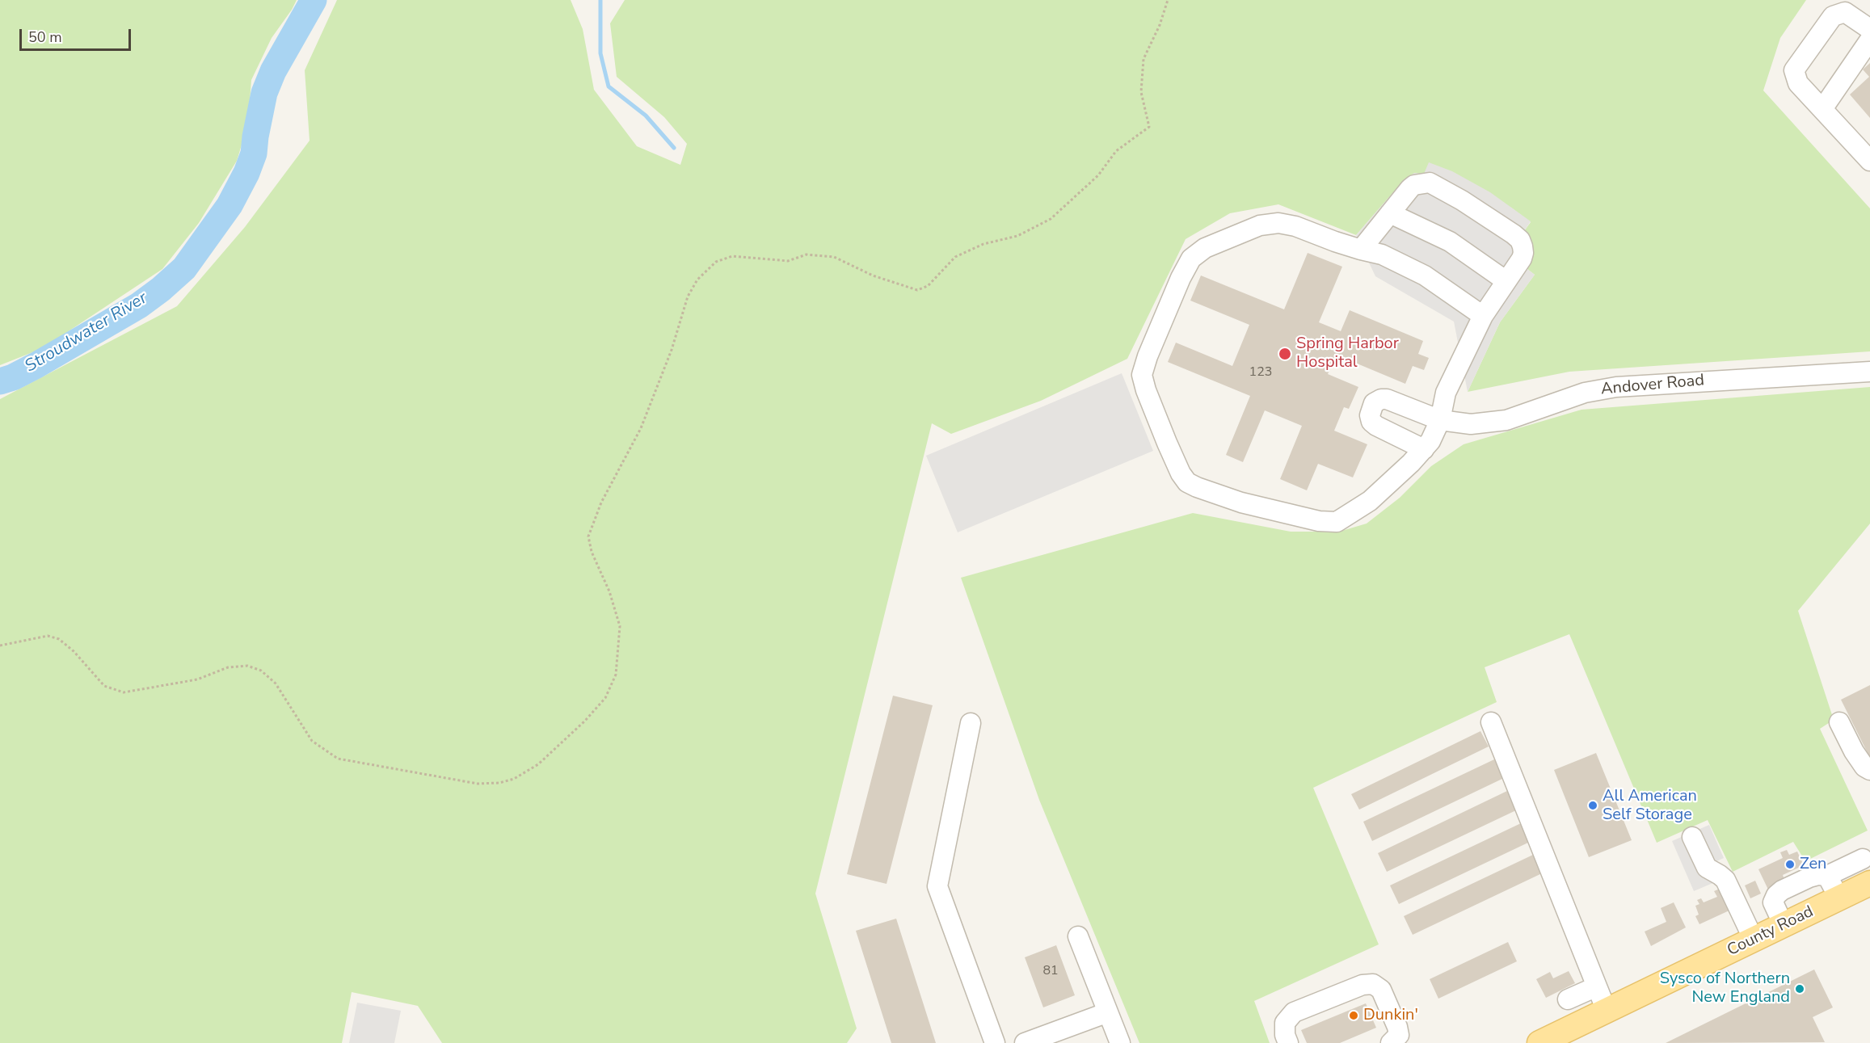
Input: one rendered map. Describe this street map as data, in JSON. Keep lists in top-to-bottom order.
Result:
{
  "streets": {
    "main road": ["County Road"],
    "lane": ["Andover Road"]
  },
  "water": ["Stroudwater River"],
  "places": [
    "Spring Harbor Hospital",
    "All American Self Storage",
    "Zen",
    "Sysco of Northern New England",
    "Dunkin'"
  ],
  "house_numbers": ["123", "81"],
  "scale_bar": "50 m"
}
